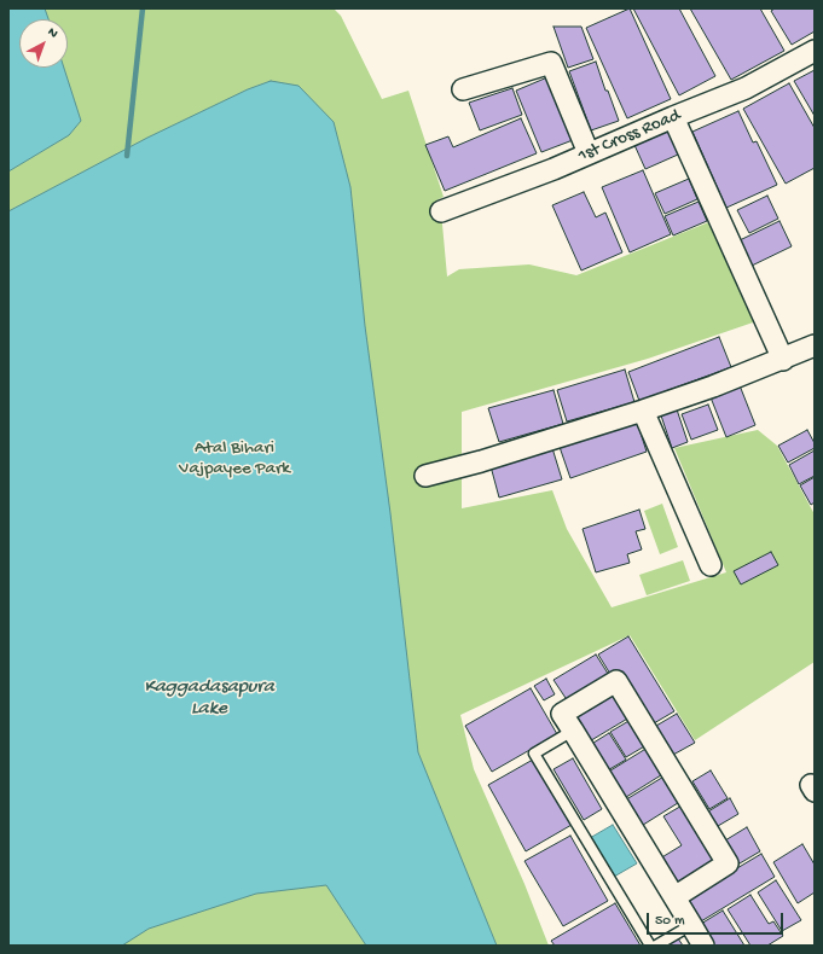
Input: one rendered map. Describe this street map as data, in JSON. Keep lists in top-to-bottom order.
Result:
{
  "streets": {
    "street": ["1st Cross Road"]
  },
  "water": ["Kaggadasapura Lake"],
  "parks": ["Atal Bihari Vajpayee Park"],
  "scale_bar": "50 m",
  "north": "top right"
}
